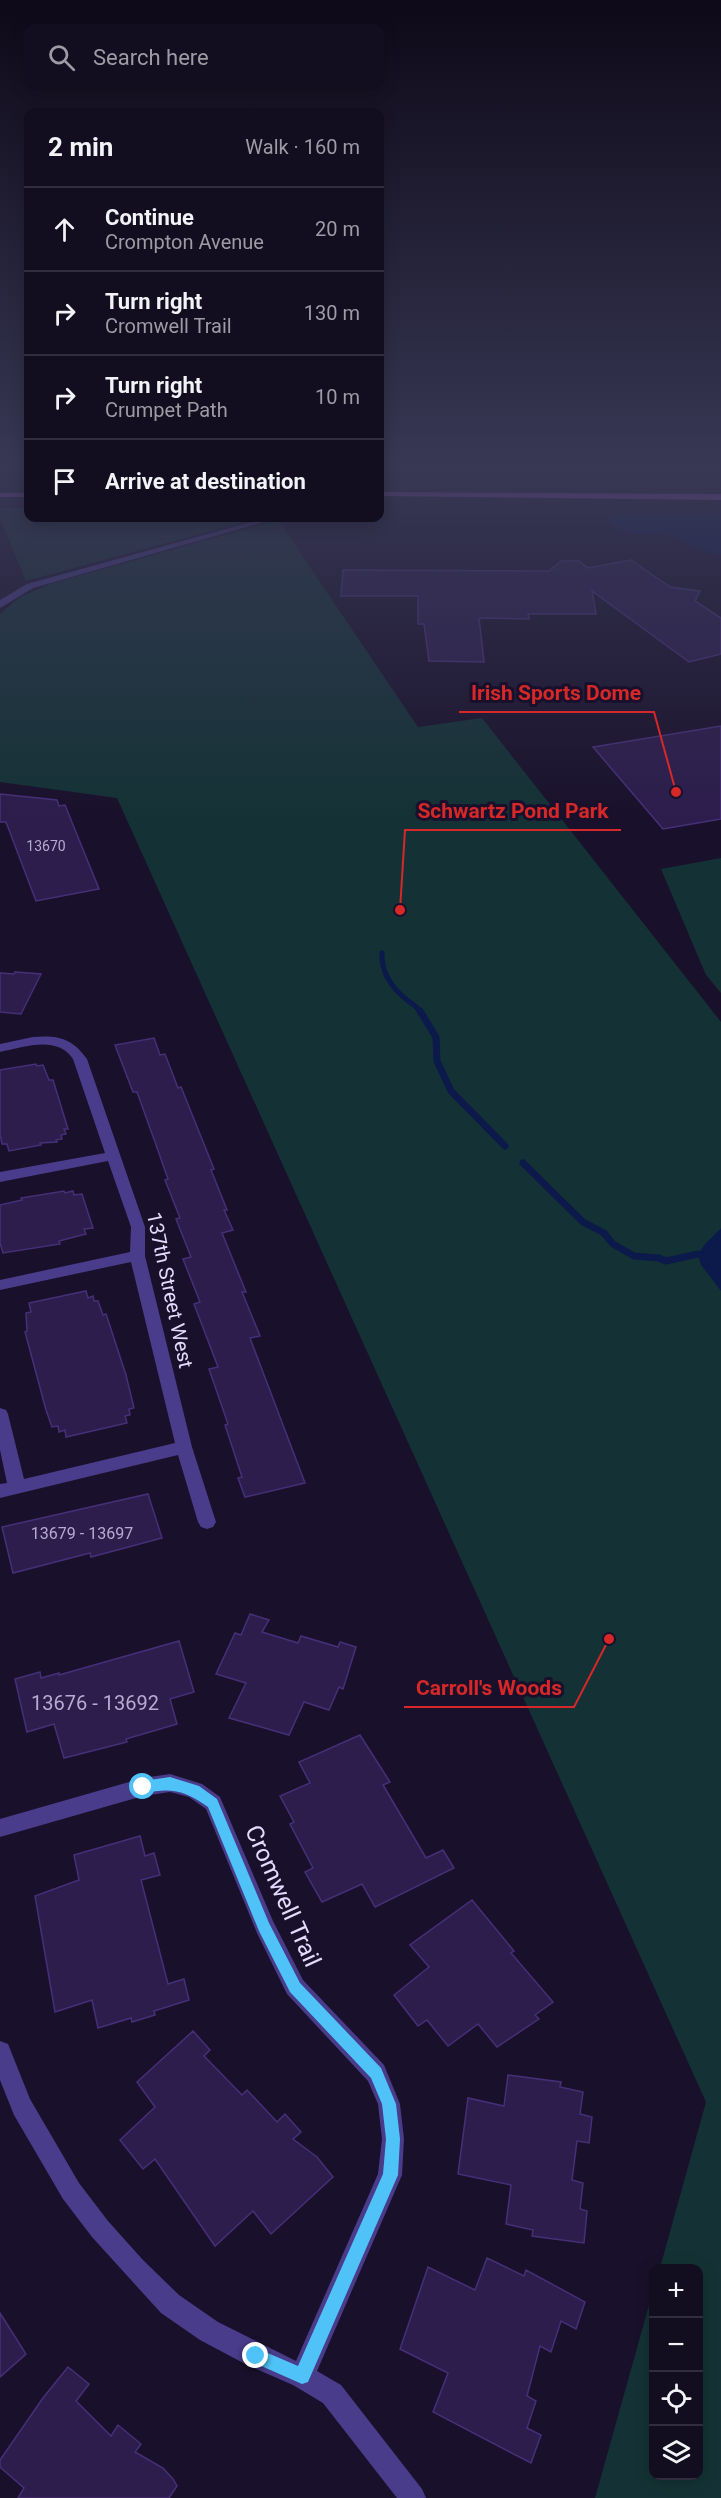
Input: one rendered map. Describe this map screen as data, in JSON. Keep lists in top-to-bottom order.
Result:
{
  "streets": {
    "street": ["137th Street West", "Cromwell Trail"]
  },
  "places": ["Irish Sports Dome", "Schwartz Pond Park", "Carroll's Woods"],
  "house_numbers": ["13670", "13679 - 13697", "13676 - 13692"],
  "page": {
    "search": "Search here",
    "heading": ["2 min", "Walk · 160 m"],
    "list": [
      ["Continue", "Crompton Avenue", "20 m"],
      ["Turn right", "Cromwell Trail", "130 m"],
      ["Turn right", "Crumpet Path", "10 m"],
      "Arrive at destination"
    ],
    "map_buttons": ["+", "−"]
  }
}
